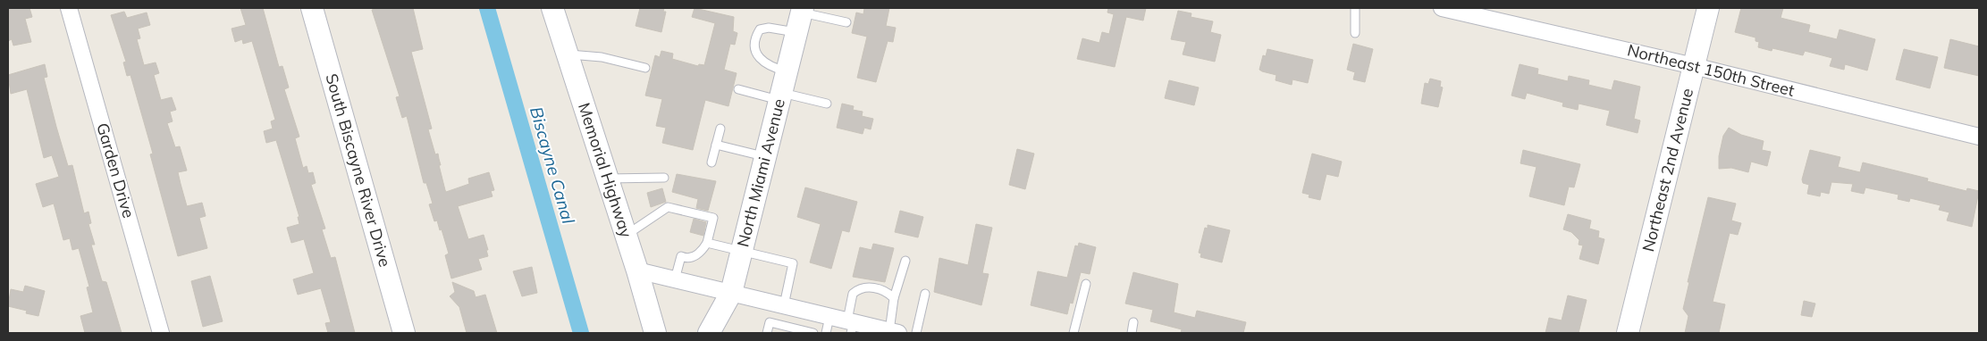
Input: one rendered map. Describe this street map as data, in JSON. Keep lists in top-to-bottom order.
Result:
{
  "streets": {
    "street": [
      "Northeast 150th Street",
      "Garden Drive",
      "South Biscayne River Drive",
      "Memorial Highway",
      "Northeast 2nd Avenue",
      "North Miami Avenue"
    ]
  },
  "crossings": [
    ["Northeast 150th Street", "Northeast 2nd Avenue"]
  ],
  "water": ["Biscayne Canal"]
}
